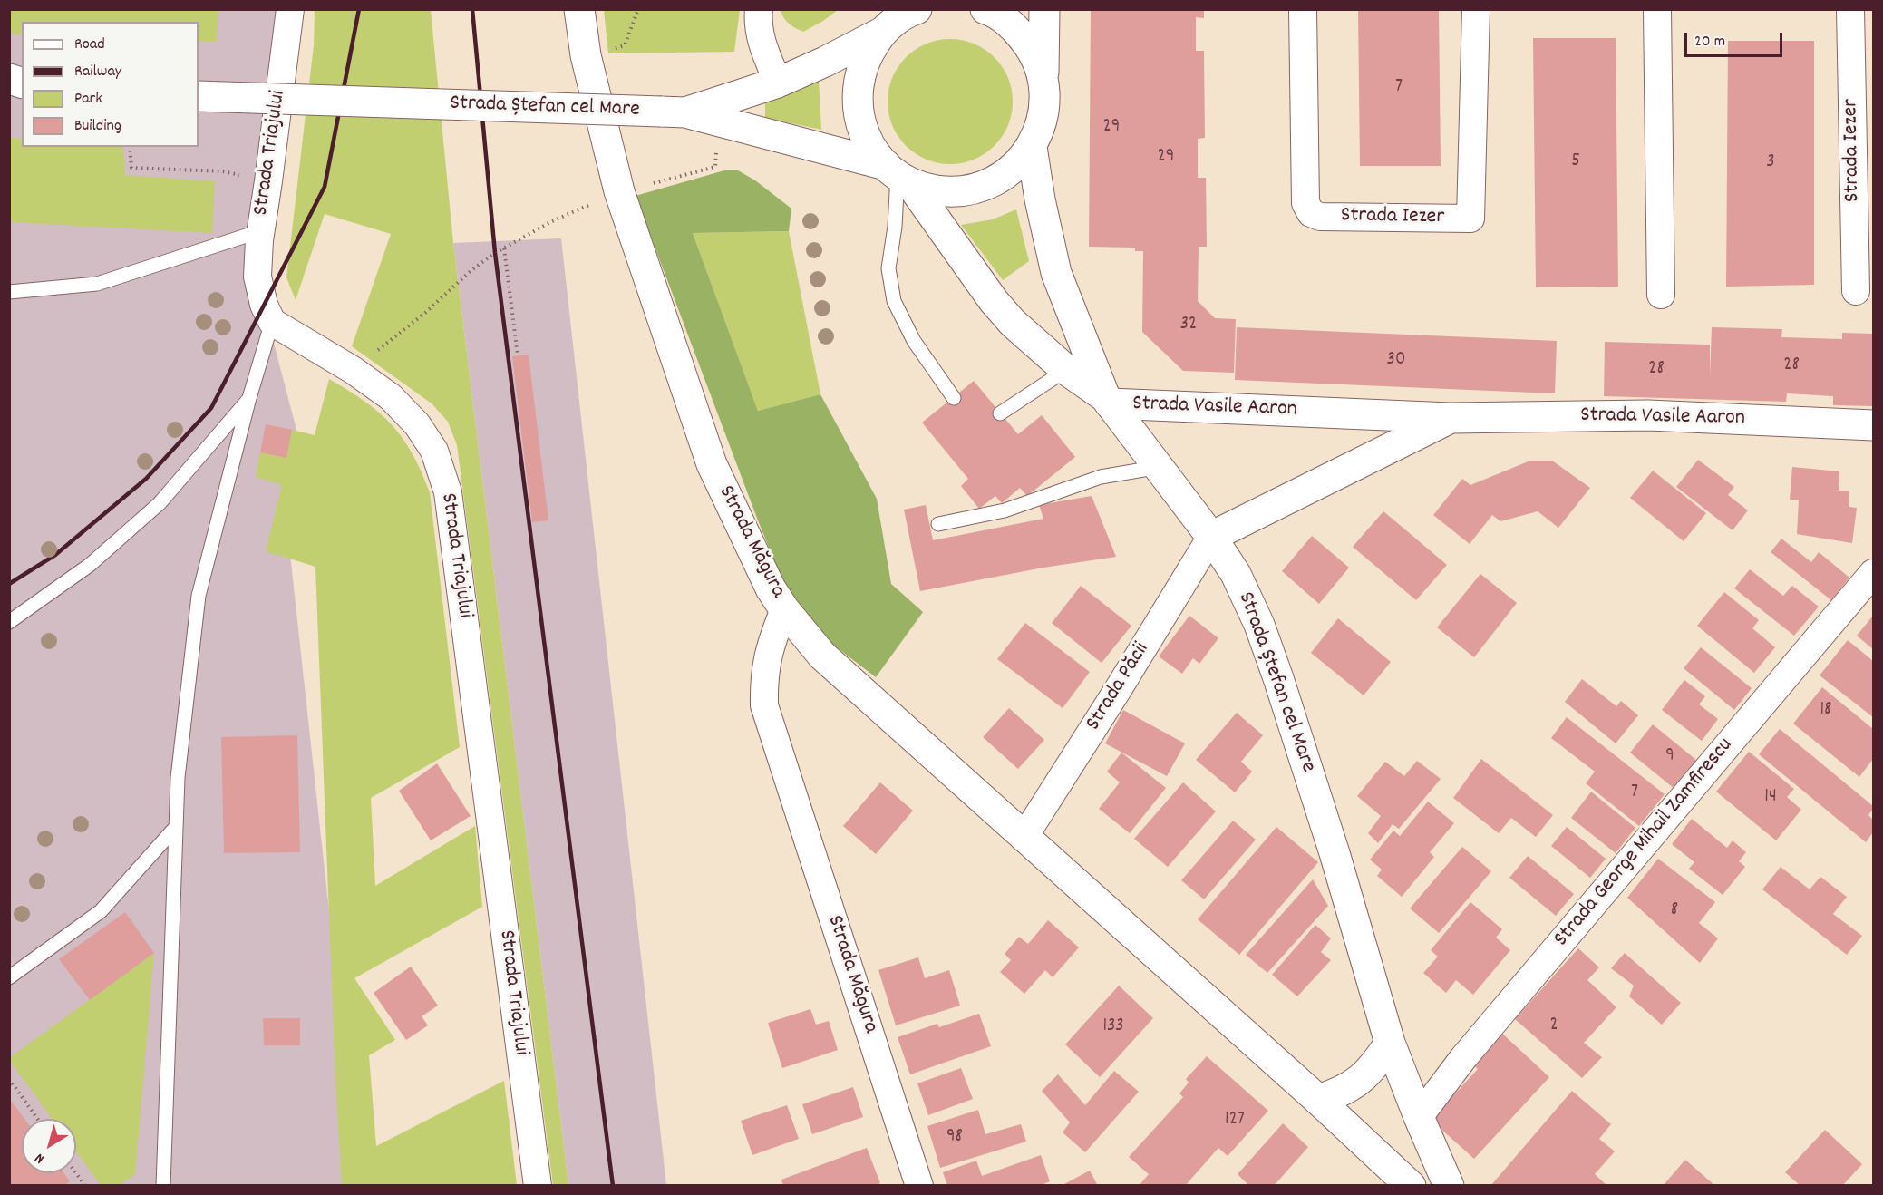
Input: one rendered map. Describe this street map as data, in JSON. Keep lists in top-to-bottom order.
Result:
{
  "streets": {
    "main road": ["Strada Ștefan cel Mare", "Strada Vasile Aaron", "Strada Măgura"],
    "street": [
      "Strada Iezer",
      "Strada Triajului",
      "Strada Păcii",
      "Strada George Mihail Zamfirescu"
    ]
  },
  "crossings": [
    ["Strada Ștefan cel Mare", "Strada Vasile Aaron"],
    ["Strada Ștefan cel Mare", "Strada Păcii"],
    ["Strada Ștefan cel Mare", "Strada George Mihail Zamfirescu"],
    ["Strada Vasile Aaron", "Strada Păcii"]
  ],
  "house_numbers": [
    "7",
    "29",
    "29",
    "5",
    "3",
    "32",
    "30",
    "28",
    "28",
    "18",
    "9",
    "7",
    "14",
    "8",
    "2",
    "133",
    "127",
    "98"
  ],
  "legend": [
    "Road",
    "Railway",
    "Park",
    "Building"
  ],
  "scale_bar": "20 m",
  "north": "bottom left"
}
